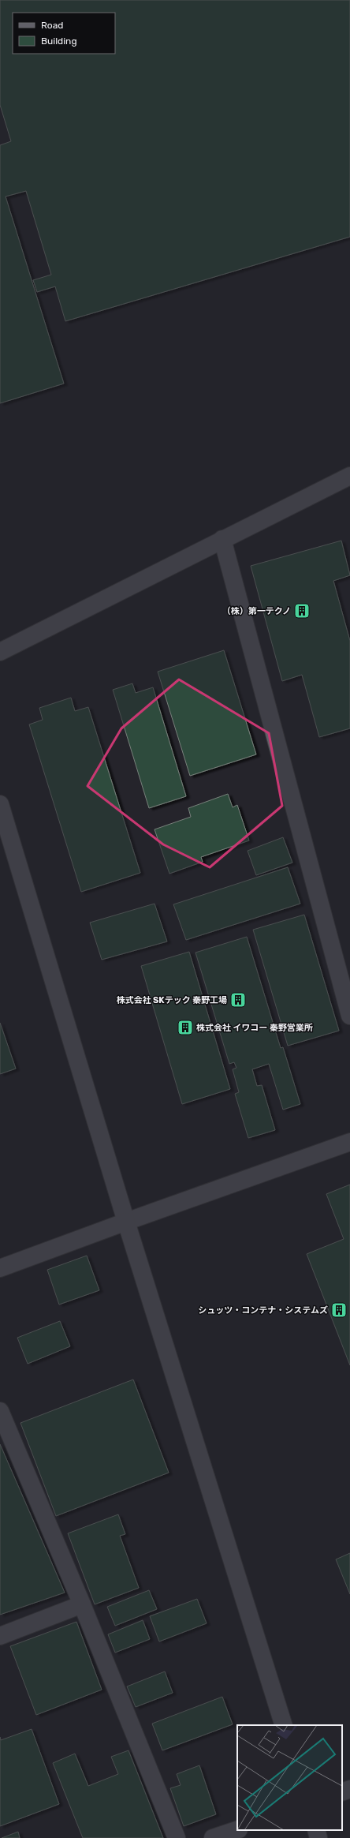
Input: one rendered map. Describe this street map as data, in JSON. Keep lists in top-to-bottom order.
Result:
{
  "places": {
    "building": [
      "（株）第一テクノ",
      "株式会社 SKテック 秦野工場",
      "株式会社 イワコー 秦野営業所",
      "シュッツ・コンテナ・システムズ"
    ]
  },
  "legend": ["Road", "Building"]
}
